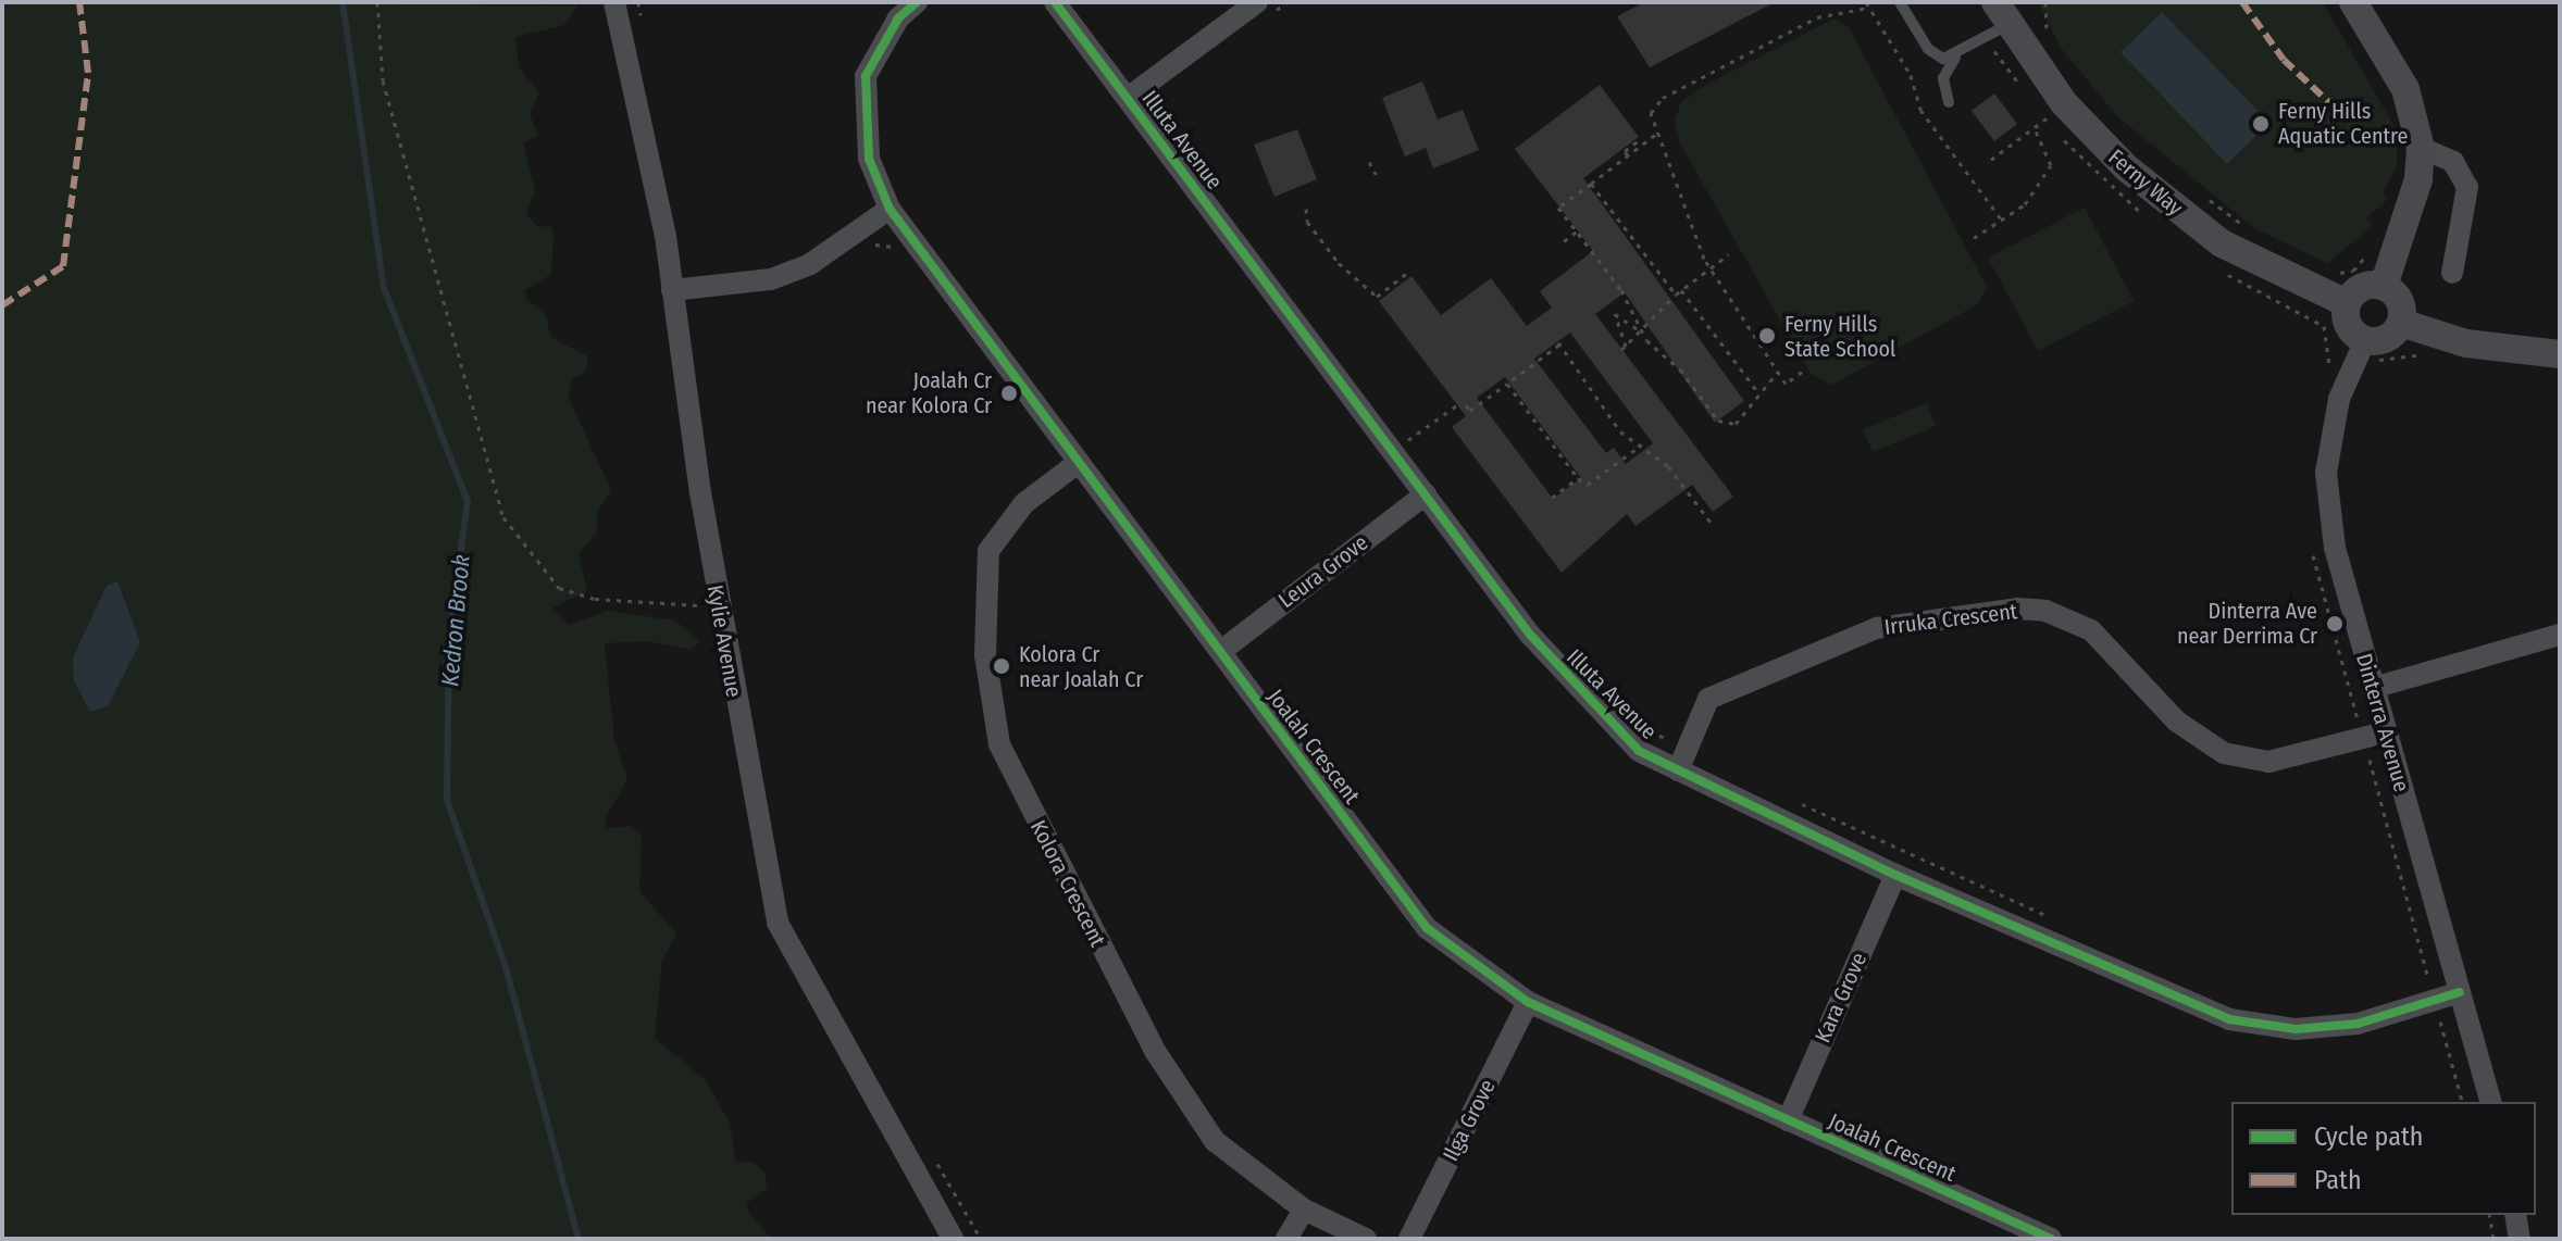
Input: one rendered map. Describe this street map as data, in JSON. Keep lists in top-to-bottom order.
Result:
{
  "streets": {
    "street": [
      "Illuta Avenue",
      "Ferny Way",
      "Leura Grove",
      "Irruka Crescent",
      "Kylie Avenue",
      "Dinterra Avenue",
      "Joalah Crescent",
      "Kolora Crescent",
      "Kara Grove",
      "Ilga Grove"
    ]
  },
  "crossings": [
    ["Illuta Avenue", "Leura Grove"],
    ["Illuta Avenue", "Irruka Crescent"],
    ["Illuta Avenue", "Dinterra Avenue"],
    ["Illuta Avenue", "Kara Grove"],
    ["Ferny Way", "Dinterra Avenue"],
    ["Leura Grove", "Joalah Crescent"],
    ["Irruka Crescent", "Dinterra Avenue"],
    ["Joalah Crescent", "Kolora Crescent"],
    ["Joalah Crescent", "Kara Grove"],
    ["Joalah Crescent", "Ilga Grove"]
  ],
  "water": ["Kedron Brook"],
  "places": [
    "Ferny Hills Aquatic Centre",
    "Ferny Hills State School",
    "Joalah Cr near Kolora Cr",
    "Dinterra Ave near Derrima Cr",
    "Kolora Cr near Joalah Cr"
  ],
  "legend": ["Cycle path", "Path"]
}
